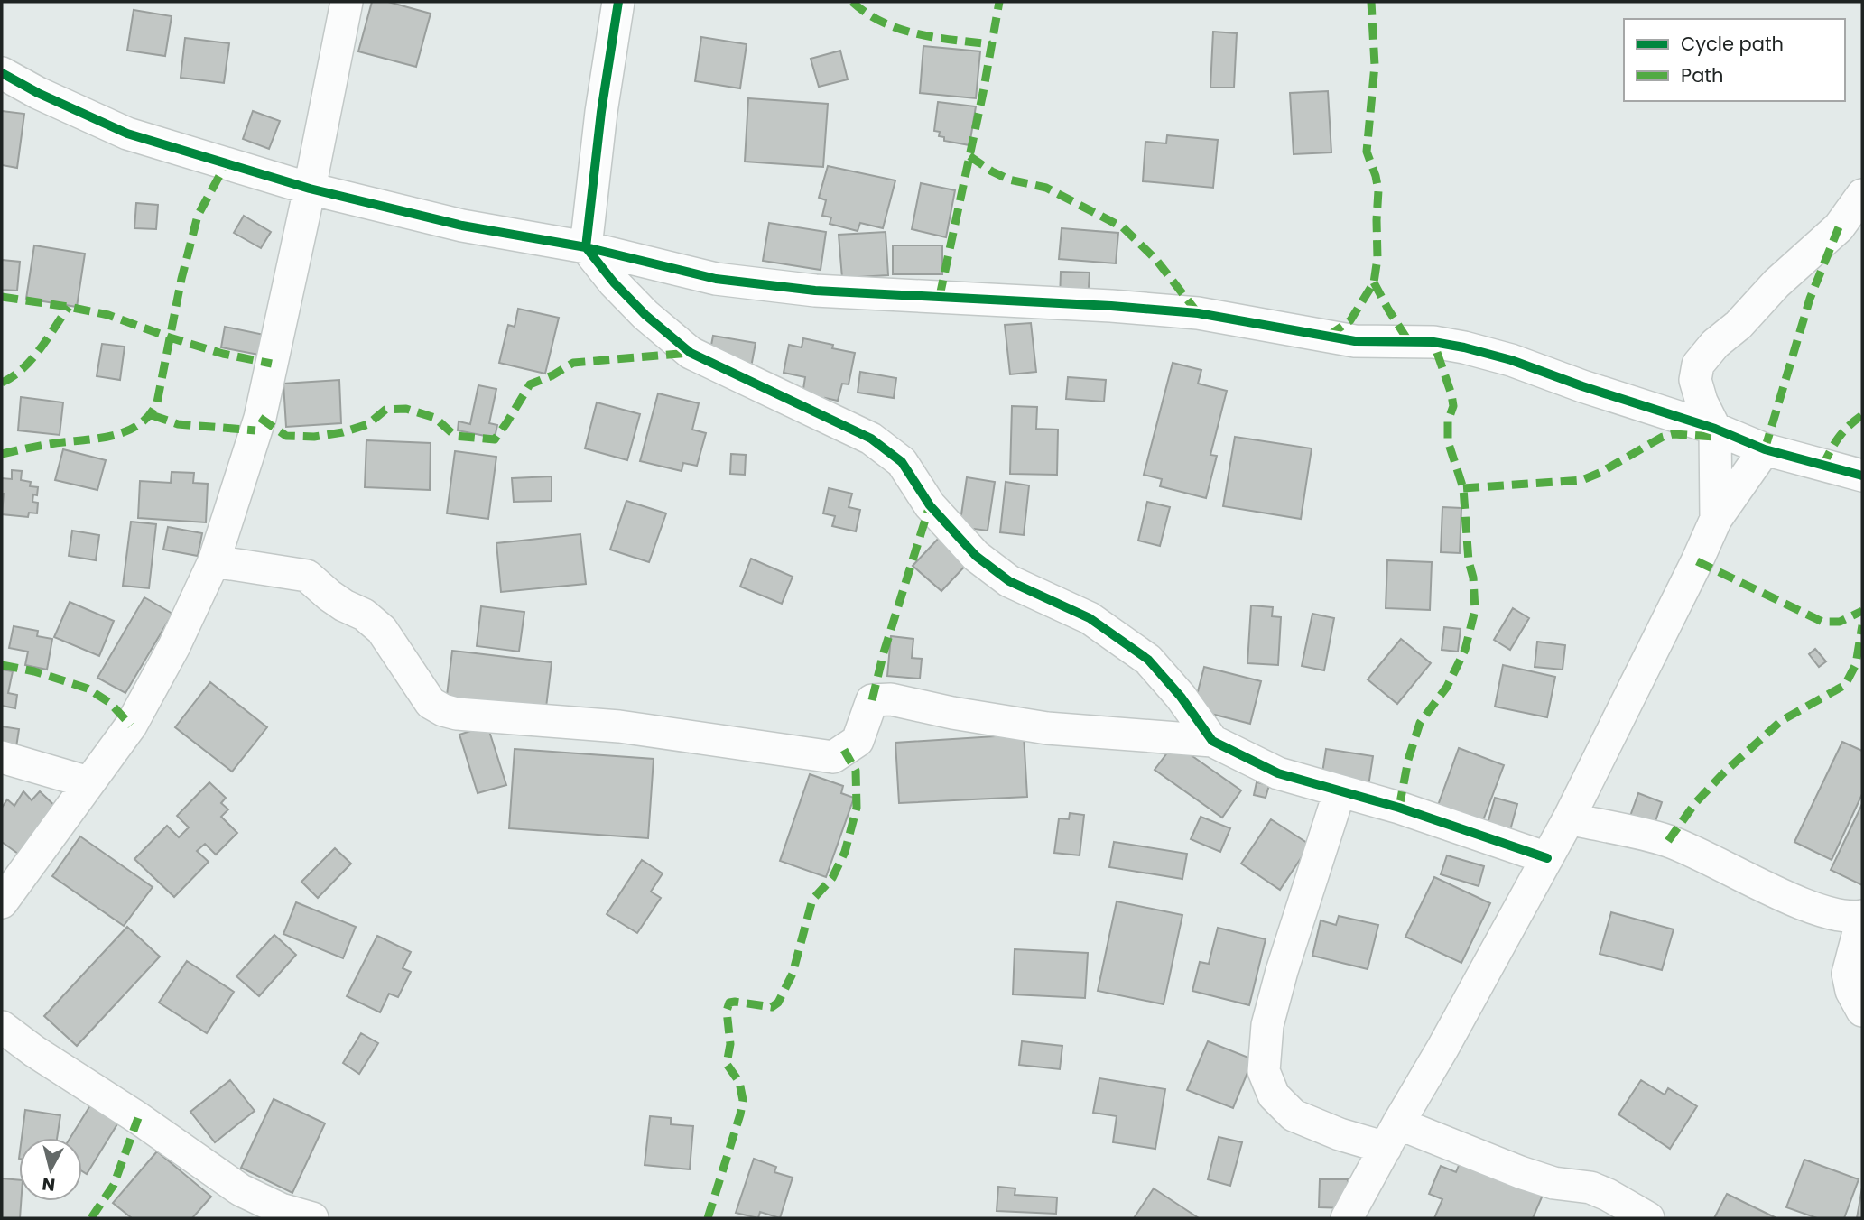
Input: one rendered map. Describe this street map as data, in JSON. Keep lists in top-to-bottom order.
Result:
{
  "legend": ["Cycle path", "Path"],
  "north": "bottom"
}
